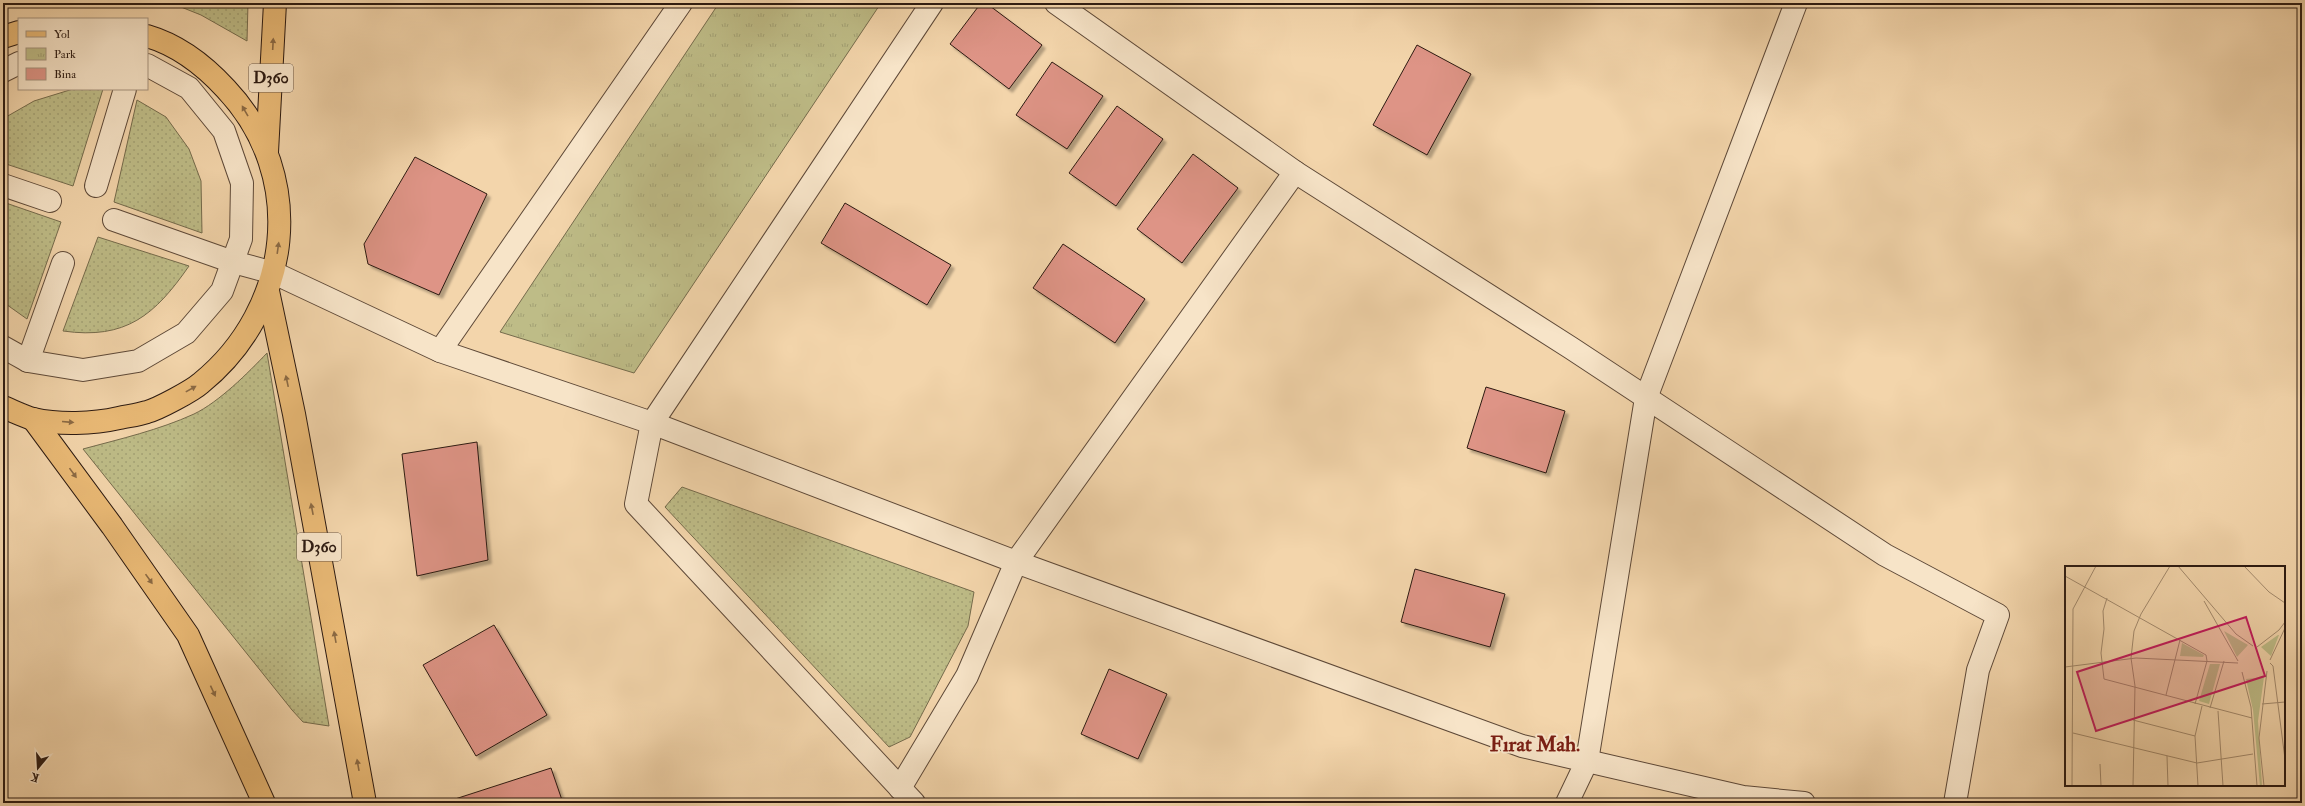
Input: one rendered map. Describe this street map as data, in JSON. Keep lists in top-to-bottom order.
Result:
{
  "streets": {
    "main road": ["D360"]
  },
  "districts": ["Fırat Mah."],
  "legend": ["Yol", "Park", "Bina"],
  "north": "bottom"
}
